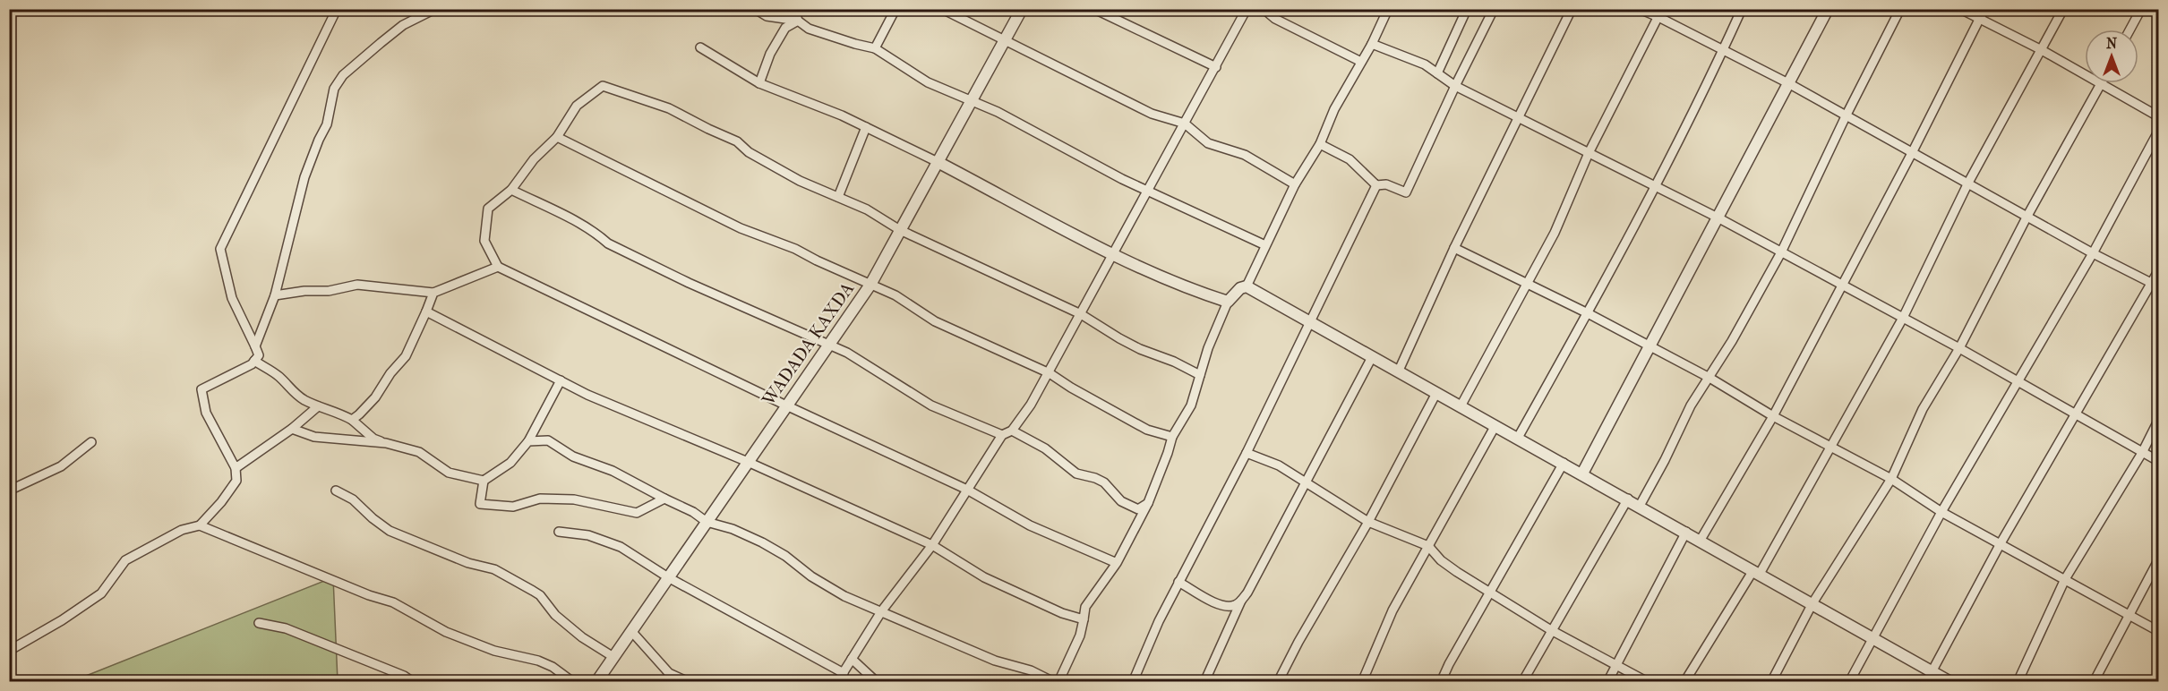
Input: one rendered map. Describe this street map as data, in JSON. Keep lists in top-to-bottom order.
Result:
{
  "streets": {
    "street": ["WADADA KAXDA"]
  },
  "north": "top"
}
